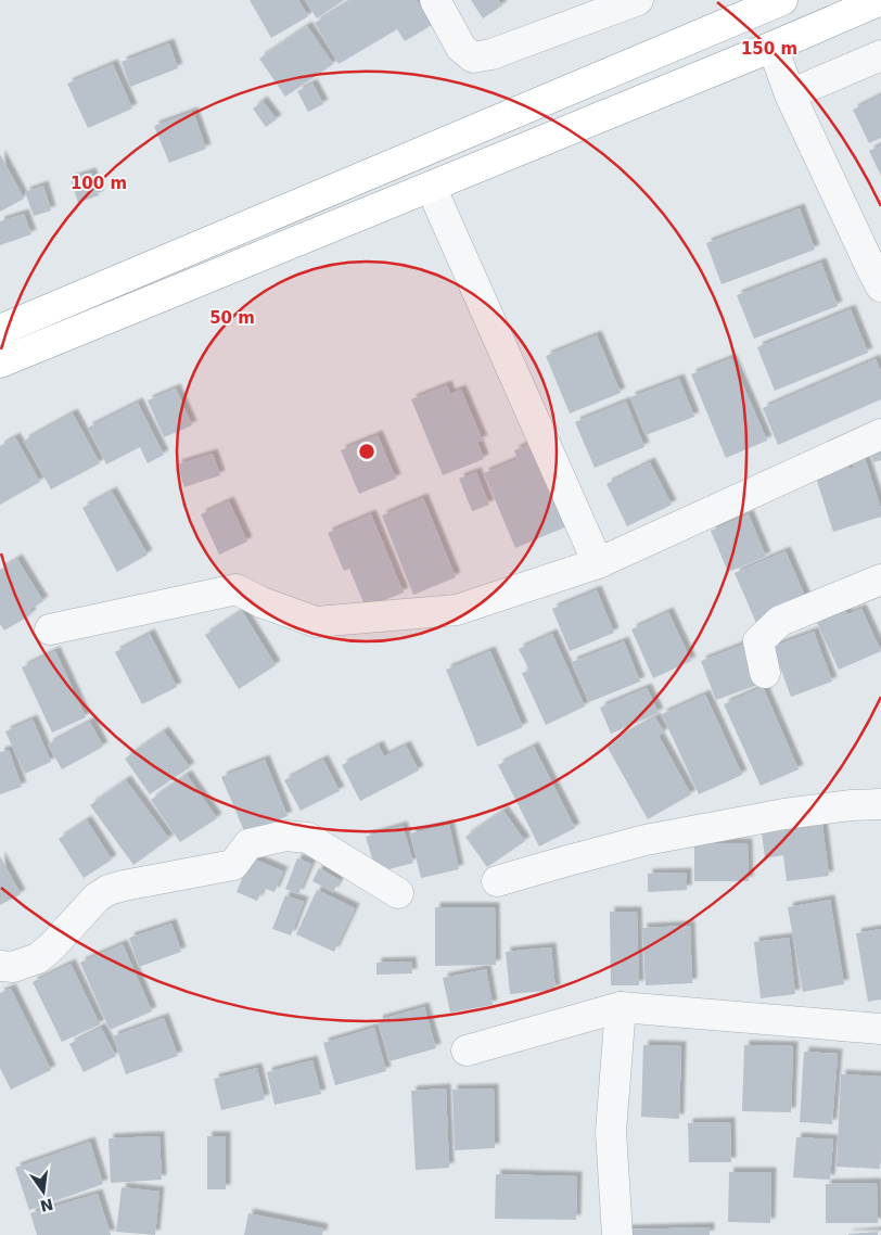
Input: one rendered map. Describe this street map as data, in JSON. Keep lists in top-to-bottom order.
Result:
{
  "north": "bottom",
  "rings": ["150 m", "100 m", "50 m"]
}
